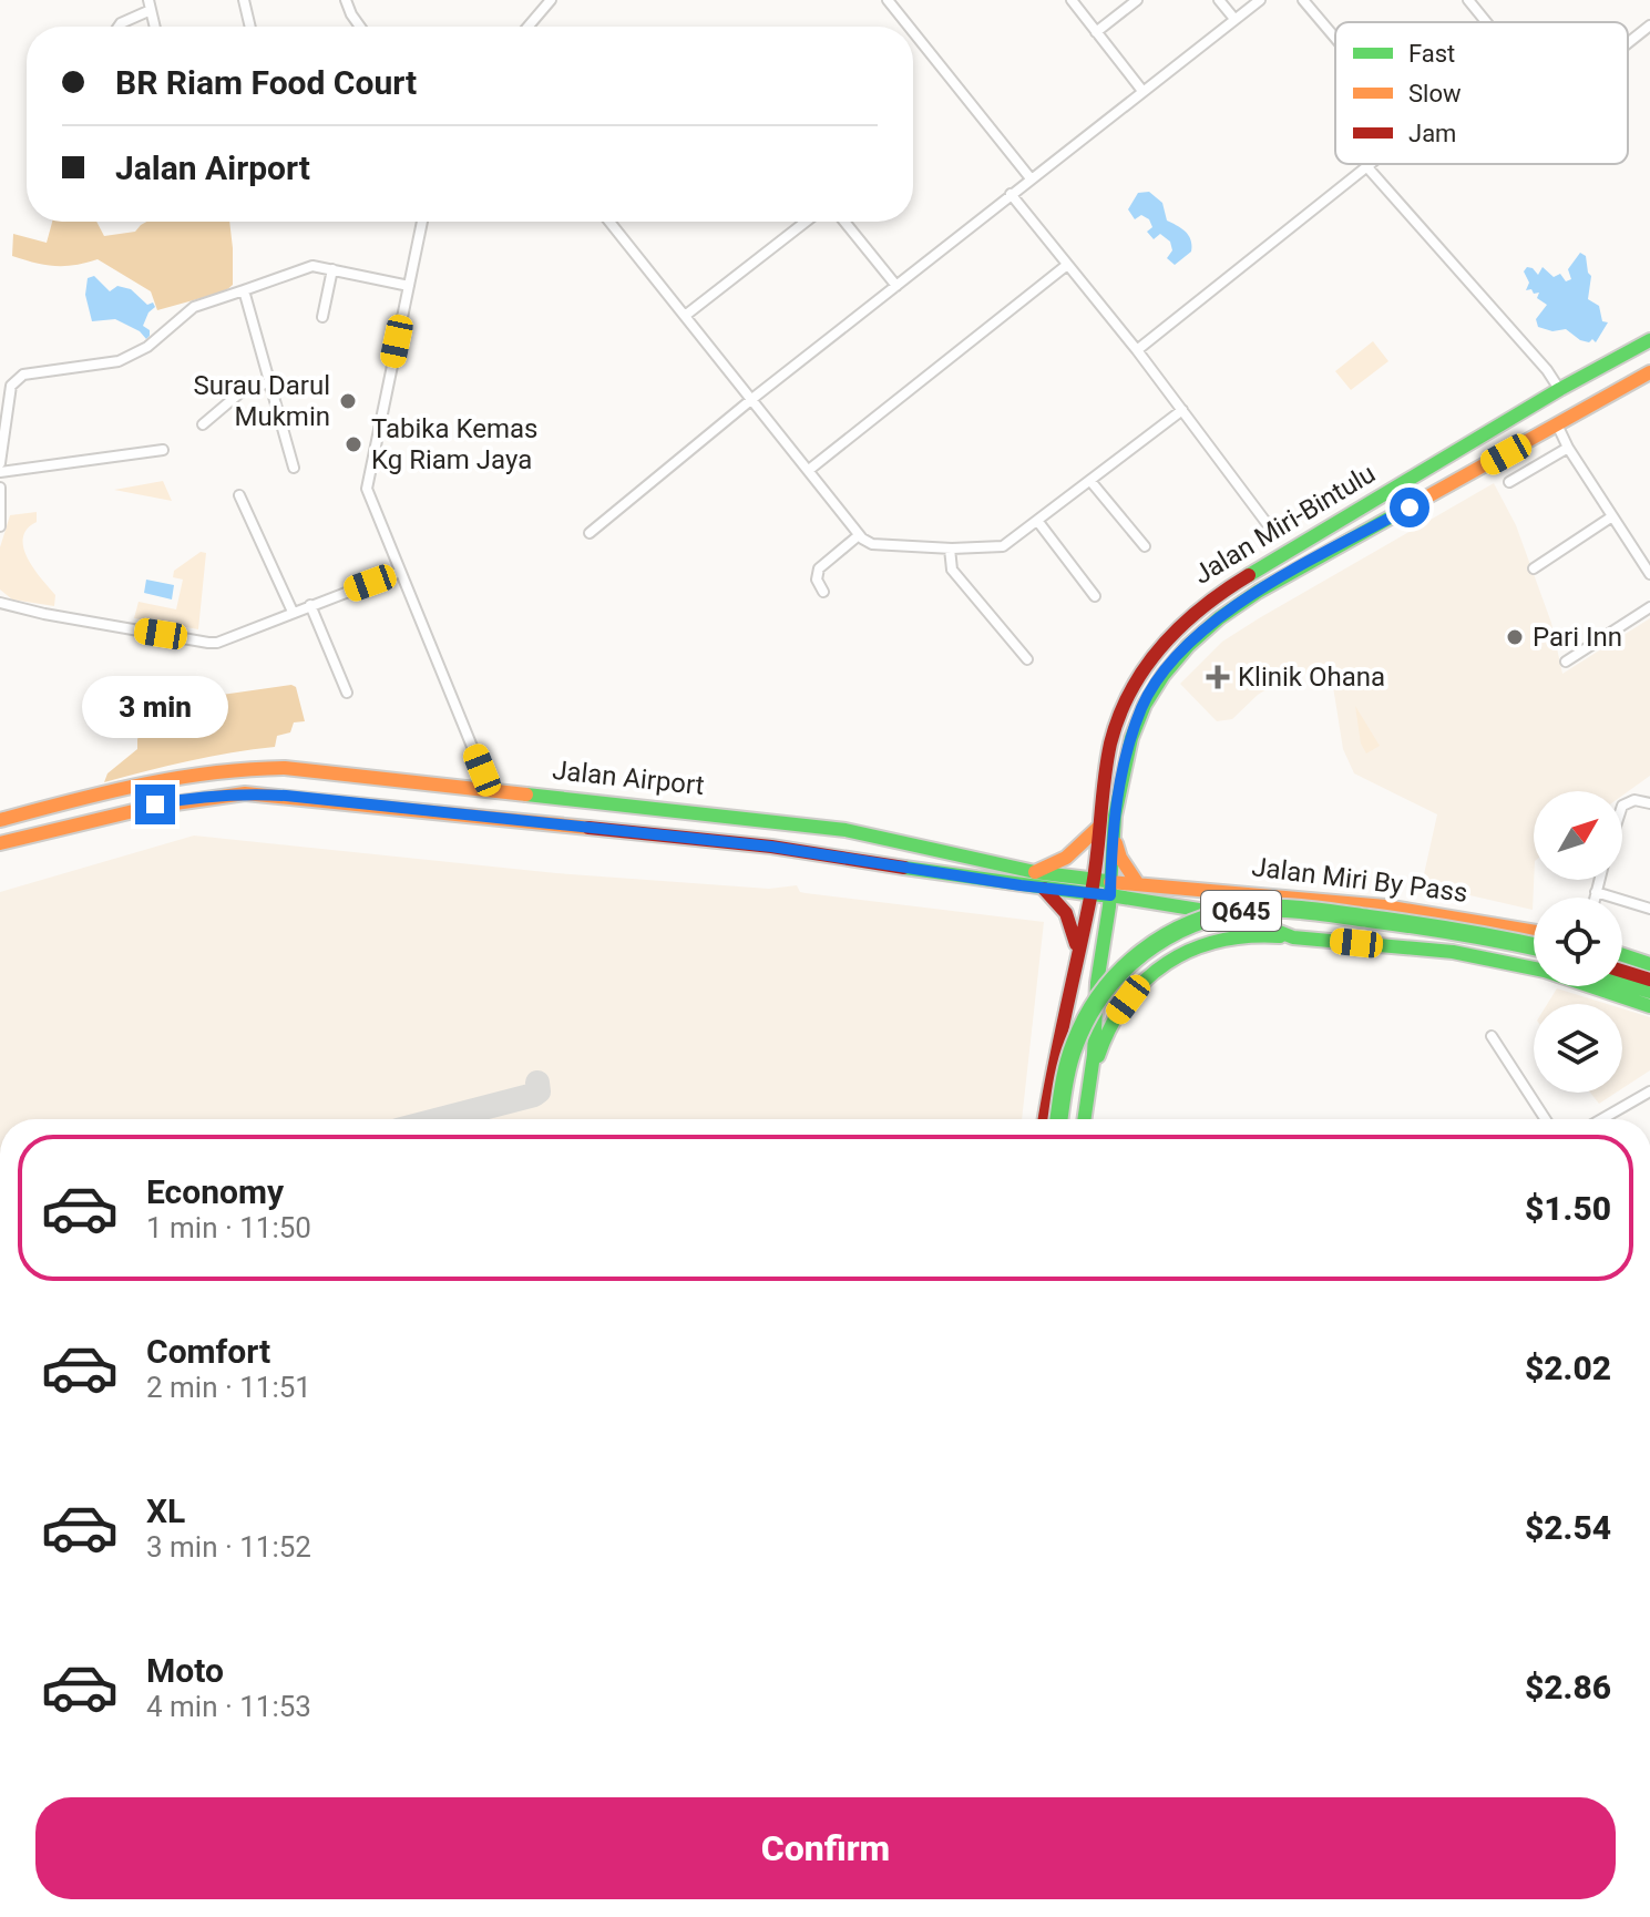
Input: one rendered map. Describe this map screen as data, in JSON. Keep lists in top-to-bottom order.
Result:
{
  "streets": {
    "main road": [
      "Jalan Miri-Bintulu",
      "Jalan Airport",
      "Jalan Miri By Pass",
      "Q645"
    ]
  },
  "crossings": [
    ["Jalan Miri-Bintulu", "Jalan Airport"],
    ["Jalan Miri-Bintulu", "Jalan Miri By Pass"],
    ["Jalan Airport", "Jalan Miri By Pass"]
  ],
  "places": {
    "other": ["Surau Darul Mukmin", "Tabika Kemas Kg Riam Jaya", "Pari Inn"],
    "health": ["Klinik Ohana"]
  },
  "legend": ["Fast", "Slow", "Jam"],
  "north": "top right",
  "page": {
    "banner": ["BR Riam Food Court", "Jalan Airport"],
    "bubble": "3 min",
    "list": [
      {
        "name": "Economy",
        "note": "1 min · 11:50",
        "value": "$1.50"
      },
      {
        "name": "Comfort",
        "note": "2 min · 11:51",
        "value": "$2.02"
      },
      {
        "name": "XL",
        "note": "3 min · 11:52",
        "value": "$2.54"
      },
      {
        "name": "Moto",
        "note": "4 min · 11:53",
        "value": "$2.86"
      }
    ],
    "buttons": "Confirm"
  }
}
